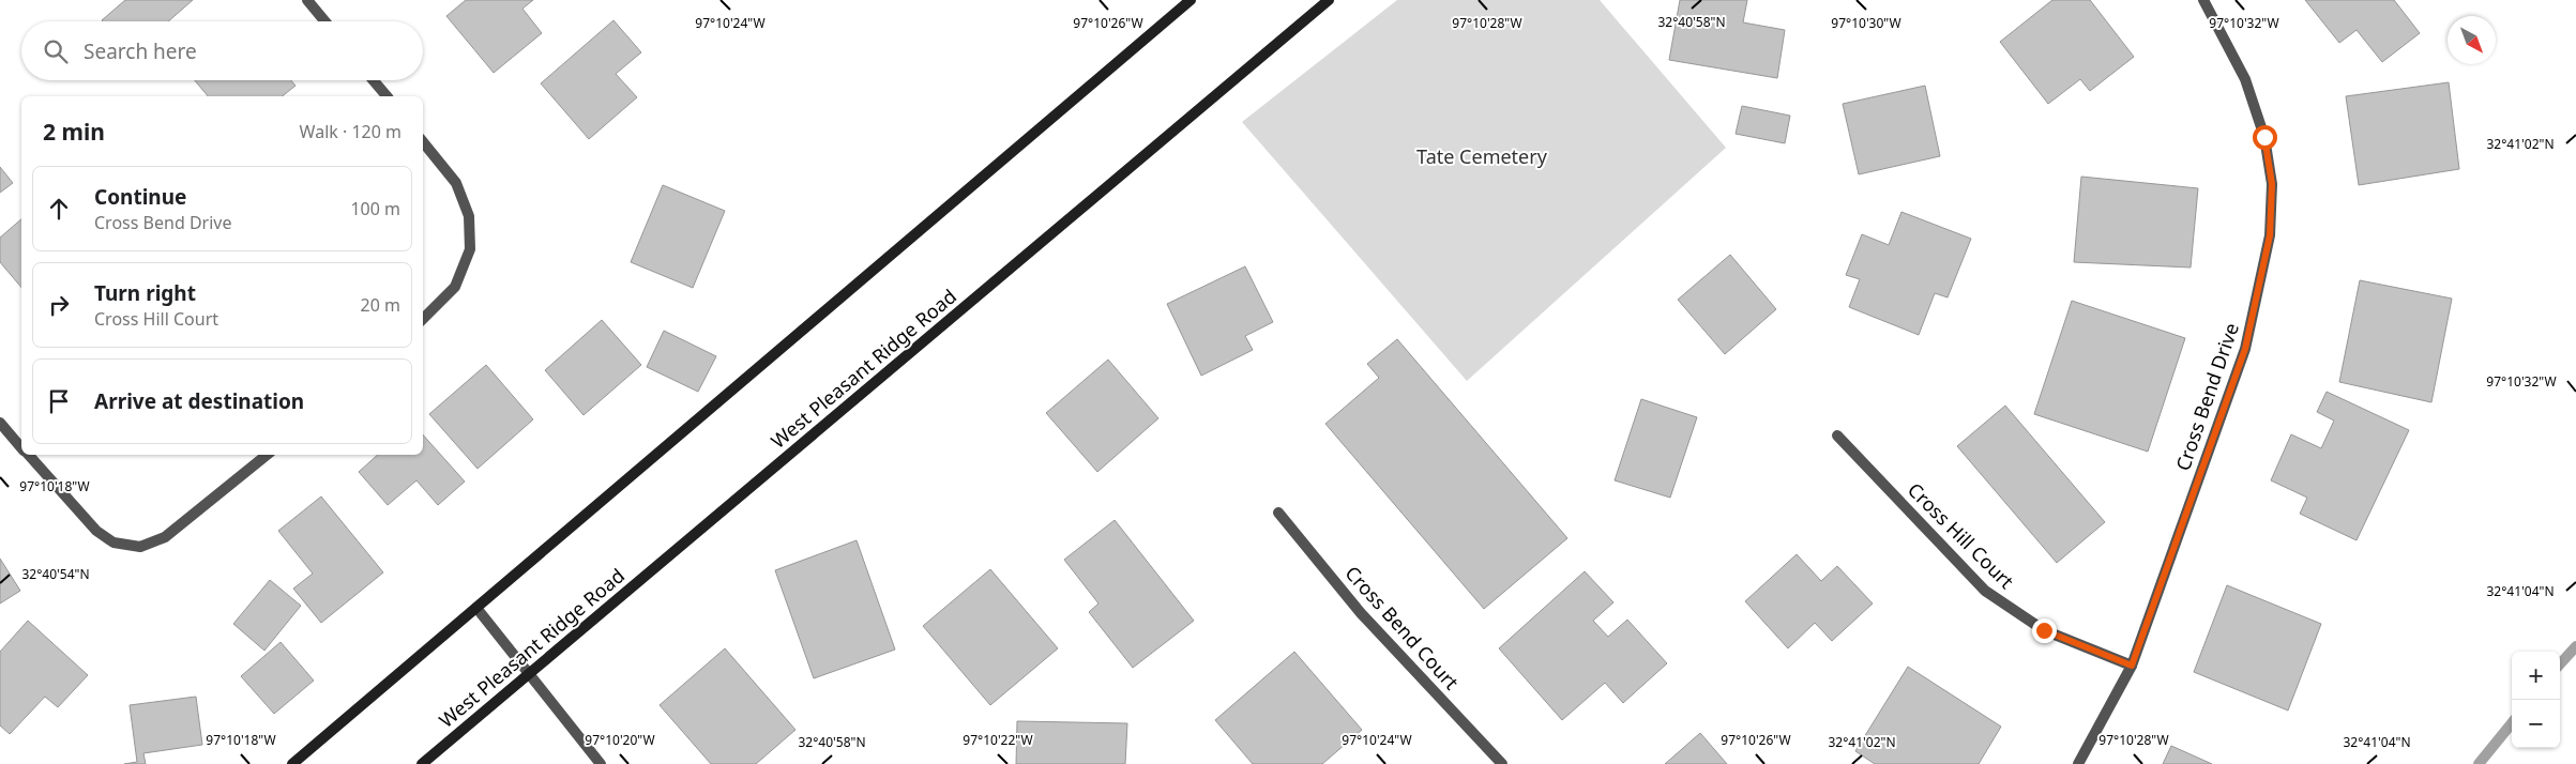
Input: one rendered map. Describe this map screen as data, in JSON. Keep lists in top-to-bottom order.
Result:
{
  "streets": {
    "main road": ["West Pleasant Ridge Road"],
    "street": ["Cross Bend Drive", "Cross Hill Court", "Cross Bend Court"]
  },
  "crossings": [
    ["Cross Bend Drive", "Cross Hill Court"]
  ],
  "parks": ["Tate Cemetery"],
  "north": "bottom right",
  "page": {
    "search": "Search here",
    "heading": ["2 min", "Walk · 120 m"],
    "list": [
      ["Continue", "Cross Bend Drive", "100 m"],
      ["Turn right", "Cross Hill Court", "20 m"],
      "Arrive at destination"
    ],
    "map_buttons": ["+", "−"]
  },
  "coordinates": [
    "32°40'58\"N",
    "97°10'24\"W",
    "97°10'26\"W",
    "97°10'28\"W",
    "97°10'30\"W",
    "97°10'32\"W",
    "32°41'02\"N",
    "97°10'18\"W",
    "32°40'54\"N",
    "32°41'04\"N",
    "97°10'20\"W",
    "97°10'22\"W"
  ]
}
